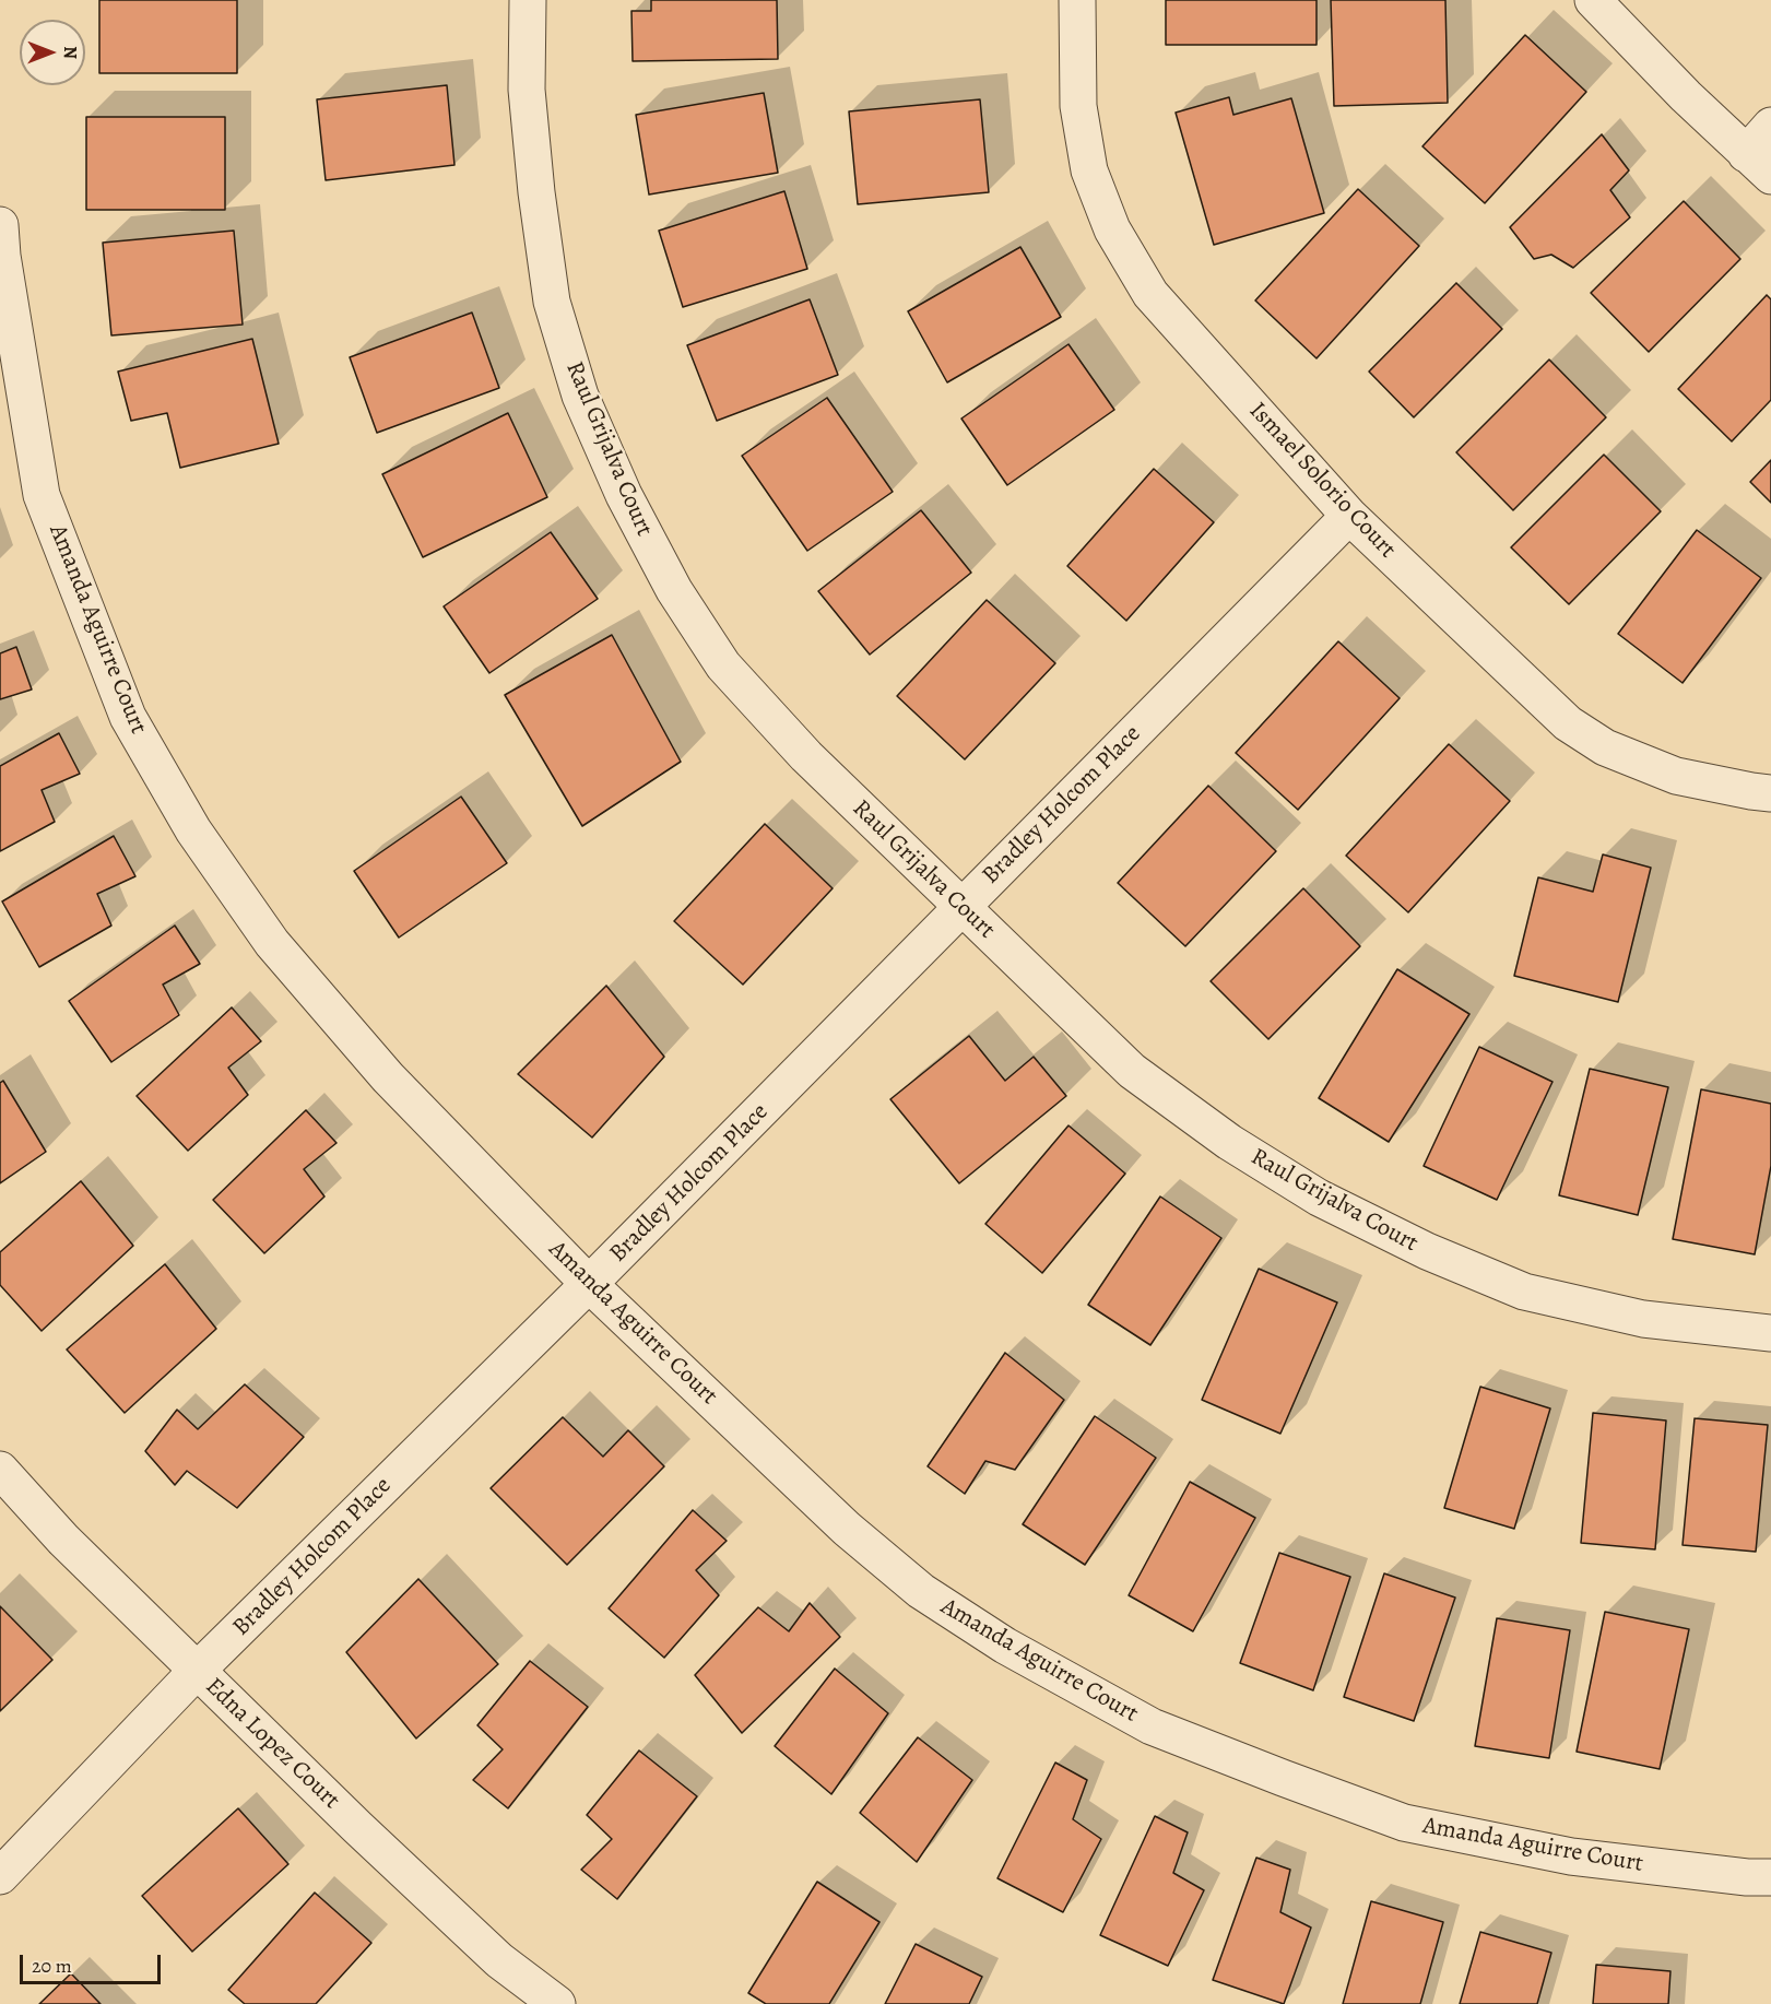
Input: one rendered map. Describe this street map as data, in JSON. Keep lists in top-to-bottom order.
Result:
{
  "streets": {
    "street": [
      "Raul Grijalva Court",
      "Ismael Solorio Court",
      "Amanda Aguirre Court",
      "Bradley Holcom Place",
      "Edna Lopez Court"
    ]
  },
  "crossings": [
    ["Raul Grijalva Court", "Bradley Holcom Place"],
    ["Ismael Solorio Court", "Bradley Holcom Place"],
    ["Amanda Aguirre Court", "Bradley Holcom Place"],
    ["Bradley Holcom Place", "Edna Lopez Court"]
  ],
  "scale_bar": "20 m",
  "north": "right"
}
